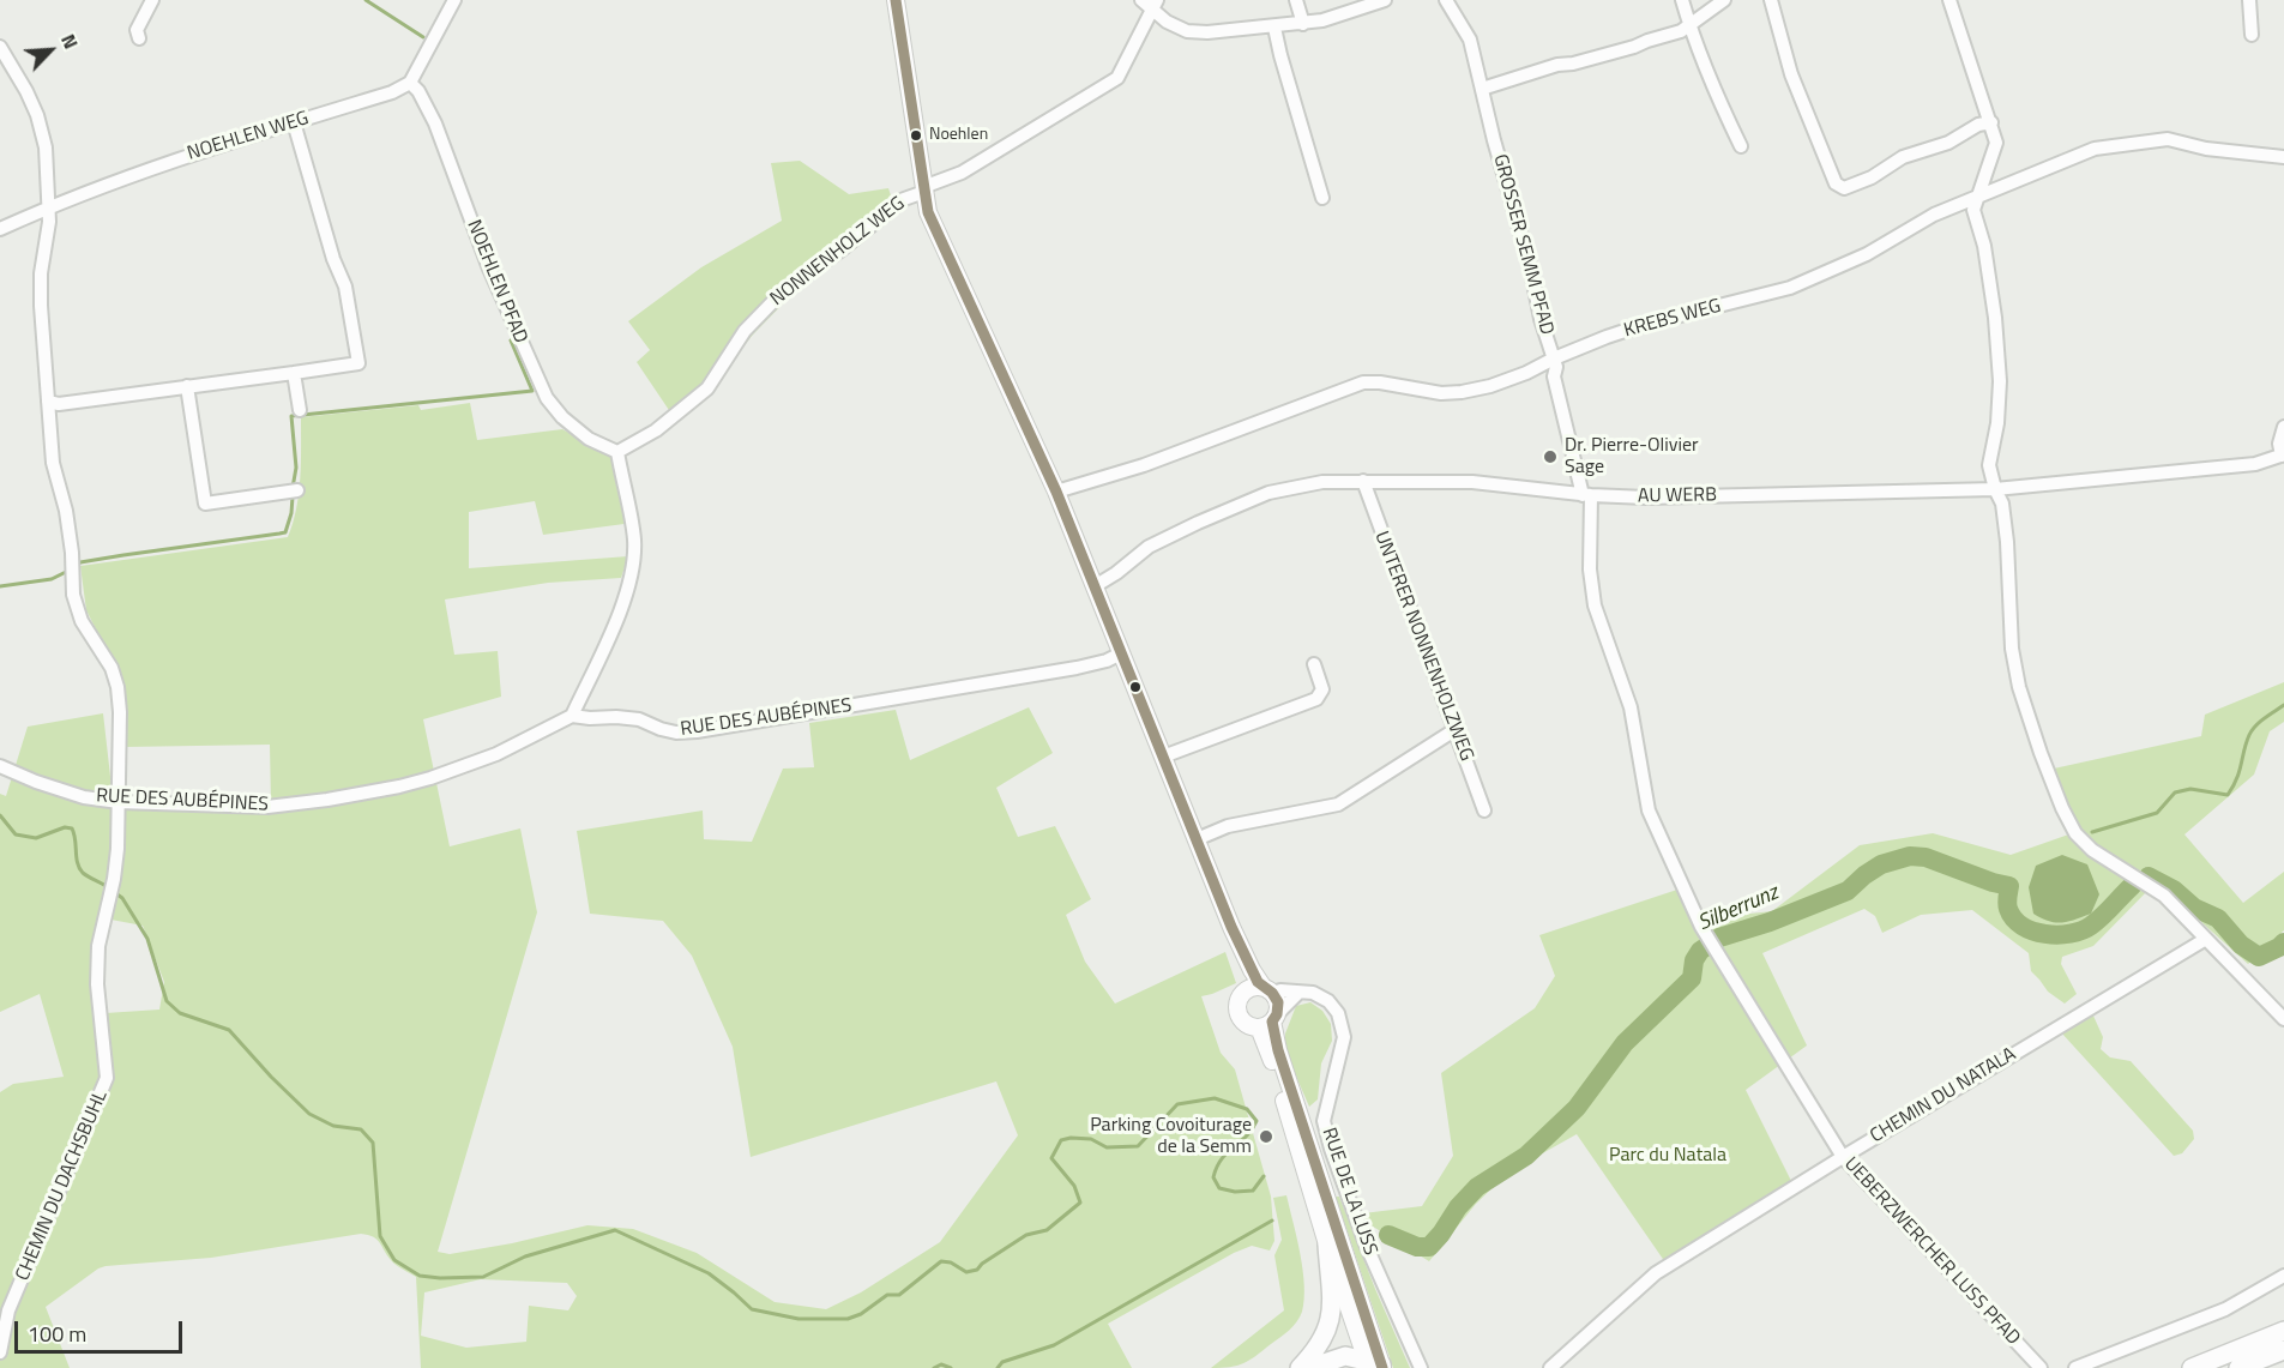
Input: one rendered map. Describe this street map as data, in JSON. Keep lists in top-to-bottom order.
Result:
{
  "streets": {
    "street": [
      "NOEHLEN WEG",
      "GROSSER SEMM PFAD",
      "NONNENHOLZ WEG",
      "NOEHLEN PFAD",
      "KREBS WEG",
      "AU WERB",
      "UNTERER NONNENHOLZWEG",
      "RUE DES AUBÉPINES",
      "CHEMIN DU NATALA",
      "CHEMIN DU DACHSBUHL",
      "RUE DE LA LUSS",
      "UEBERZWERCHER LUSS PFAD"
    ]
  },
  "crossings": [
    ["NOEHLEN WEG", "NOEHLEN PFAD"],
    ["NOEHLEN WEG", "CHEMIN DU DACHSBUHL"],
    ["GROSSER SEMM PFAD", "KREBS WEG"],
    ["GROSSER SEMM PFAD", "AU WERB"],
    ["GROSSER SEMM PFAD", "UEBERZWERCHER LUSS PFAD"],
    ["NONNENHOLZ WEG", "NOEHLEN PFAD"],
    ["AU WERB", "UNTERER NONNENHOLZWEG"],
    ["AU WERB", "UEBERZWERCHER LUSS PFAD"],
    ["RUE DES AUBÉPINES", "CHEMIN DU DACHSBUHL"],
    ["CHEMIN DU NATALA", "UEBERZWERCHER LUSS PFAD"]
  ],
  "water": ["Silberrunz"],
  "parks": ["Parc du Natala"],
  "places": ["Noehlen", "Dr. Pierre-Olivier Sage", "Parking Covoiturage de la Semm"],
  "scale_bar": "100 m",
  "north": "top right"
}
